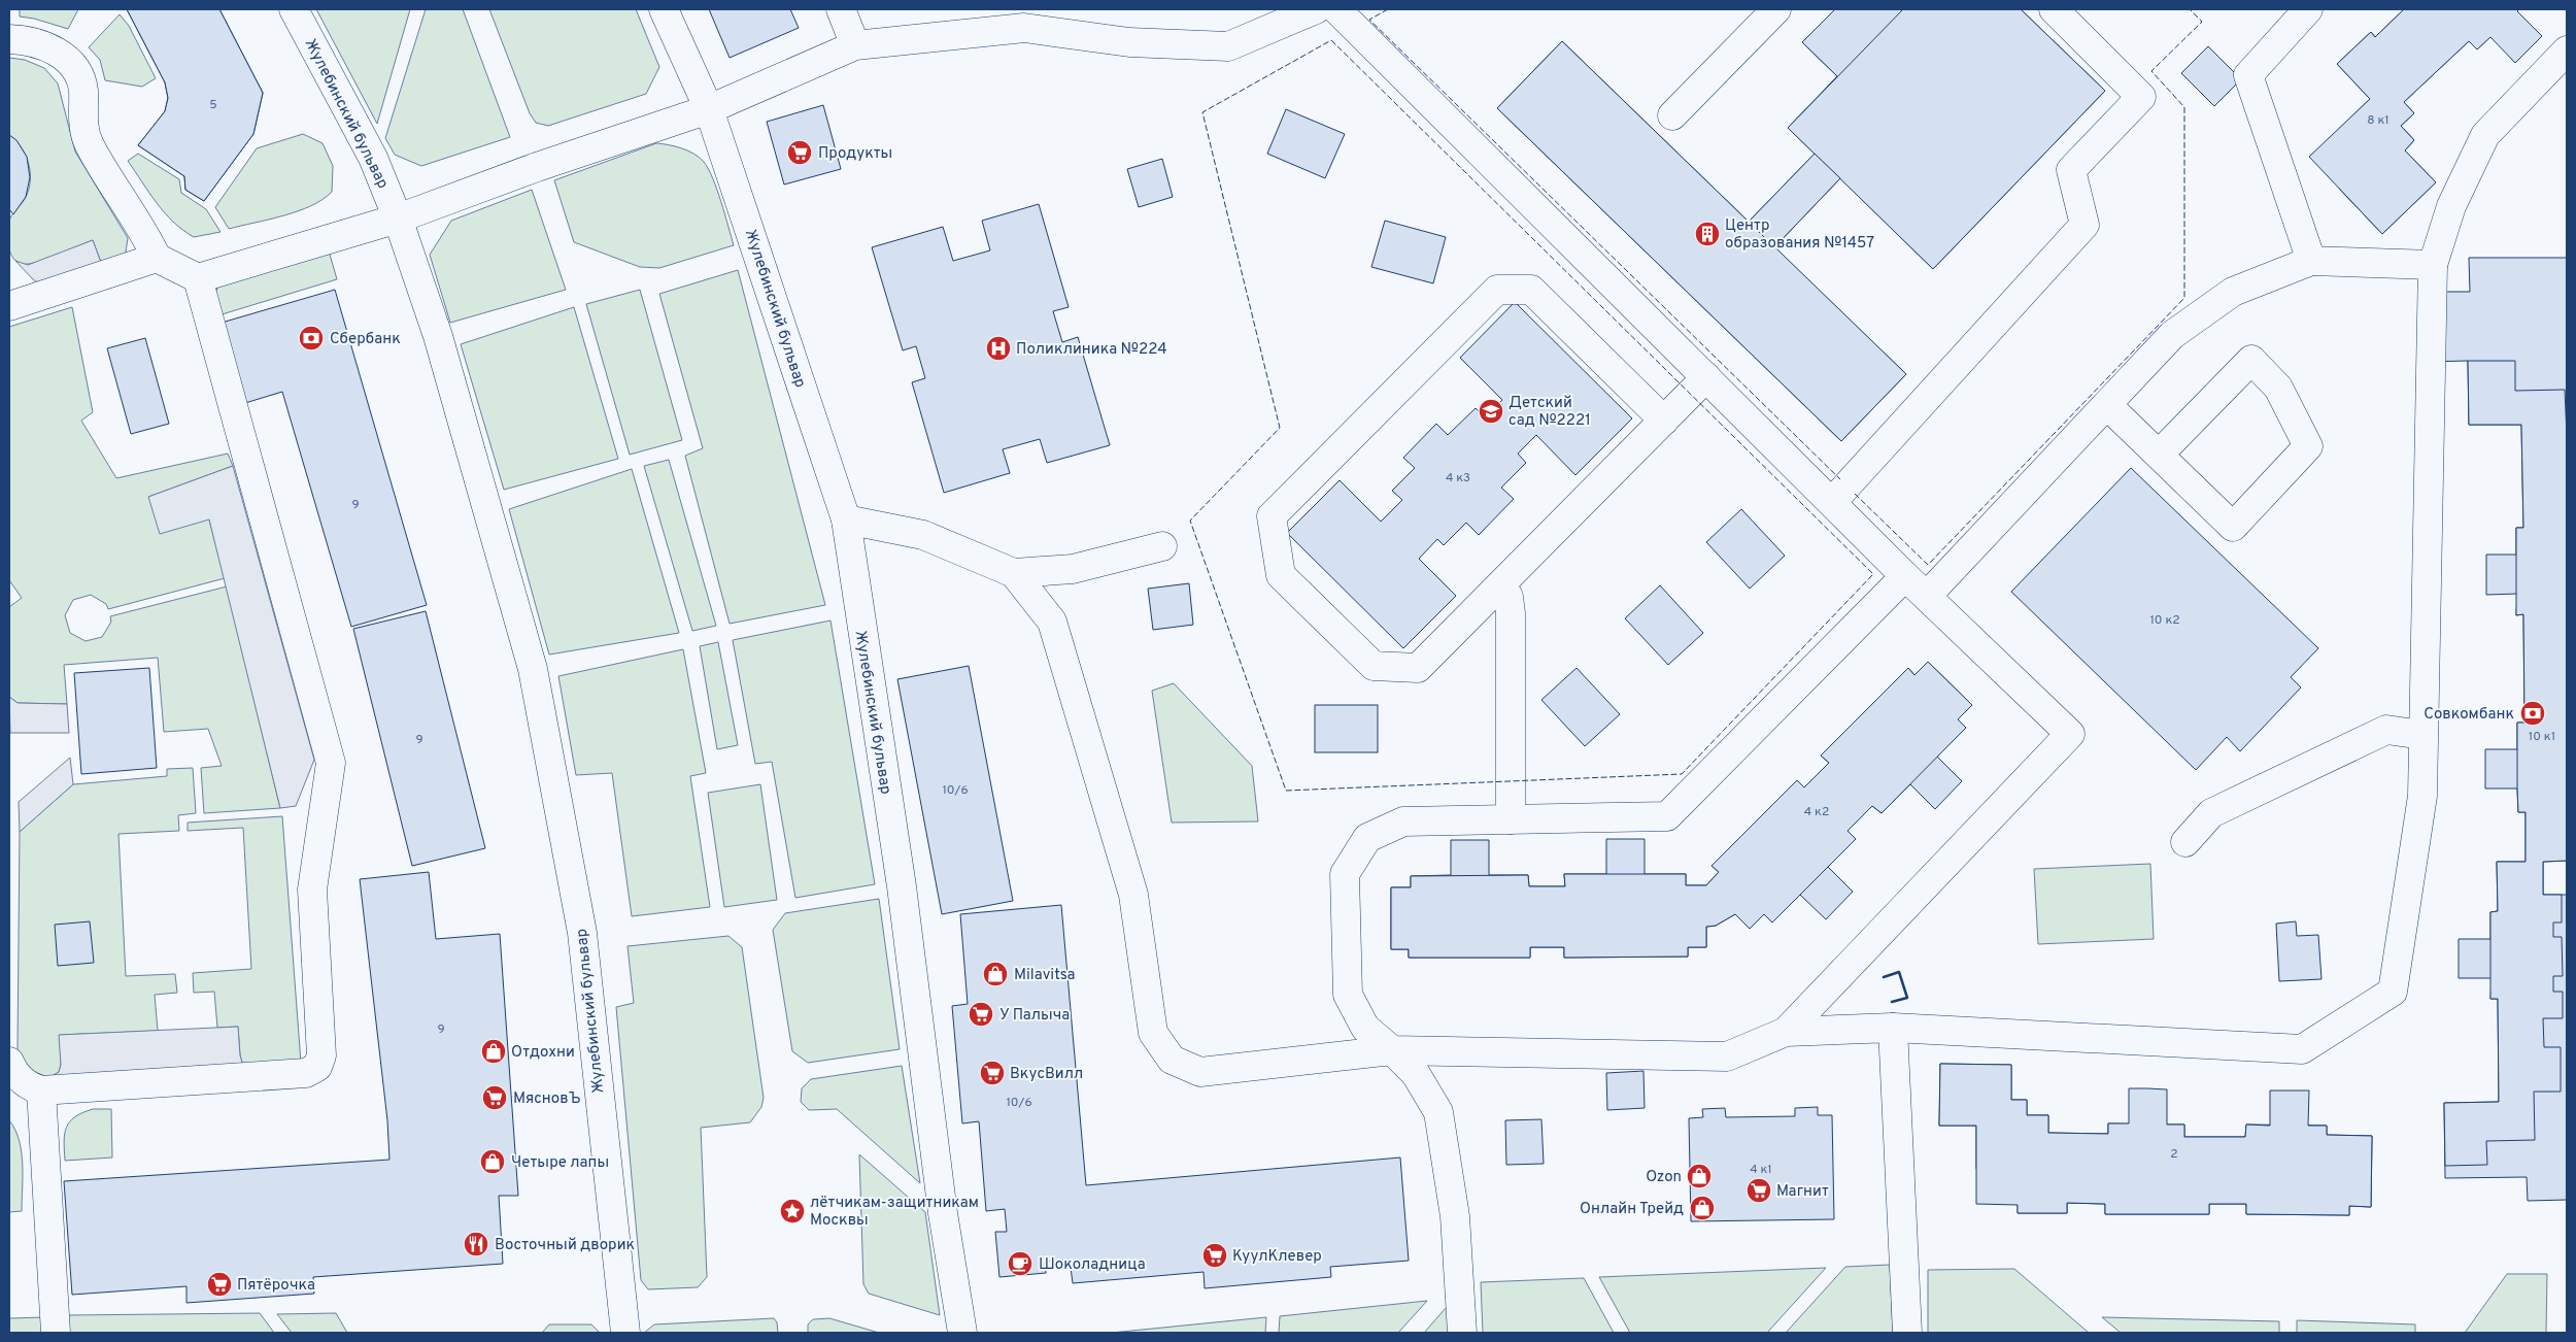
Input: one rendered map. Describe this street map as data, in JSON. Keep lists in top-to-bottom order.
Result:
{
  "streets": {
    "street": ["Жулебинский бульвар"]
  },
  "places": {
    "supermarket": [
      "Продукты",
      "У Палыча",
      "ВкусВилл",
      "МясновЪ",
      "Магнит",
      "КуулКлевер",
      "Пятёрочка"
    ],
    "building": ["Центр образования №1457"],
    "bank": ["Сбербанк", "Совкомбанк"],
    "hospital": ["Поликлиника №224"],
    "school or university": ["Детский сад №2221"],
    "shop": [
      "Milavitsa",
      "Отдохни",
      "Четыре лапы",
      "Ozon",
      "Онлайн Трейд"
    ],
    "place": ["лётчикам-защитникам Москвы"],
    "restaurant": ["Восточный дворик"],
    "cafe": ["Шоколадница"]
  },
  "house_numbers": [
    "5",
    "8 к1",
    "4 к3",
    "9",
    "10 к2",
    "10 к1",
    "9",
    "10/6",
    "4 к2",
    "9",
    "10/6",
    "2",
    "4 к1"
  ]
}
